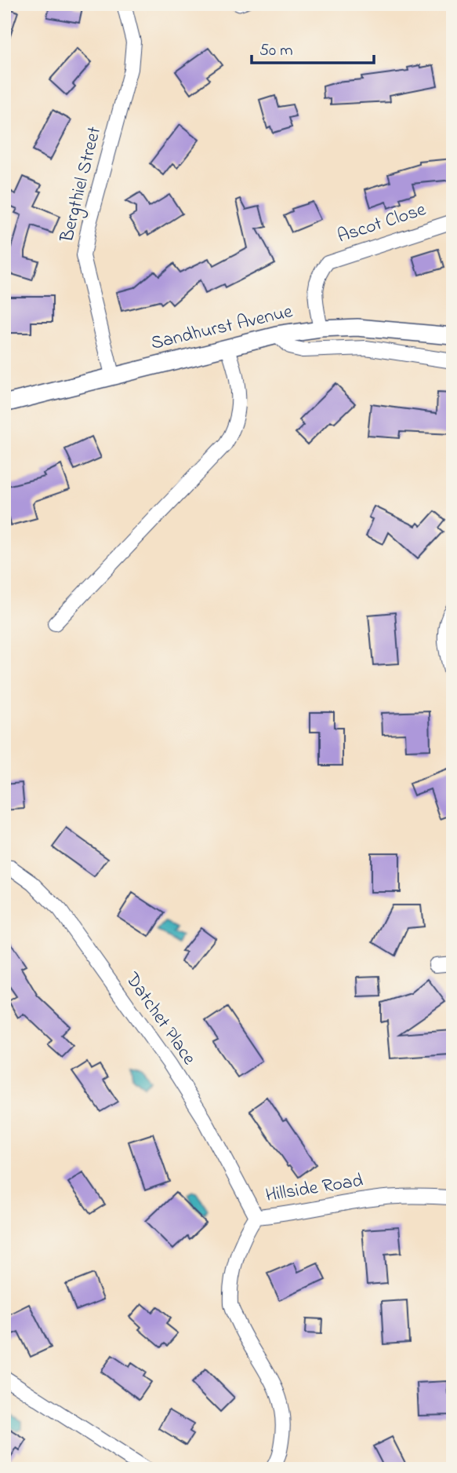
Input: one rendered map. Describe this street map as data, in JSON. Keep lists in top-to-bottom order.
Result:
{
  "streets": {
    "street": [
      "Bergthiel Street",
      "Ascot Close",
      "Sandhurst Avenue",
      "Datchet Place",
      "Hillside Road"
    ]
  },
  "crossings": [
    ["Bergthiel Street", "Sandhurst Avenue"],
    ["Ascot Close", "Sandhurst Avenue"],
    ["Datchet Place", "Hillside Road"]
  ],
  "scale_bar": "50 m"
}
